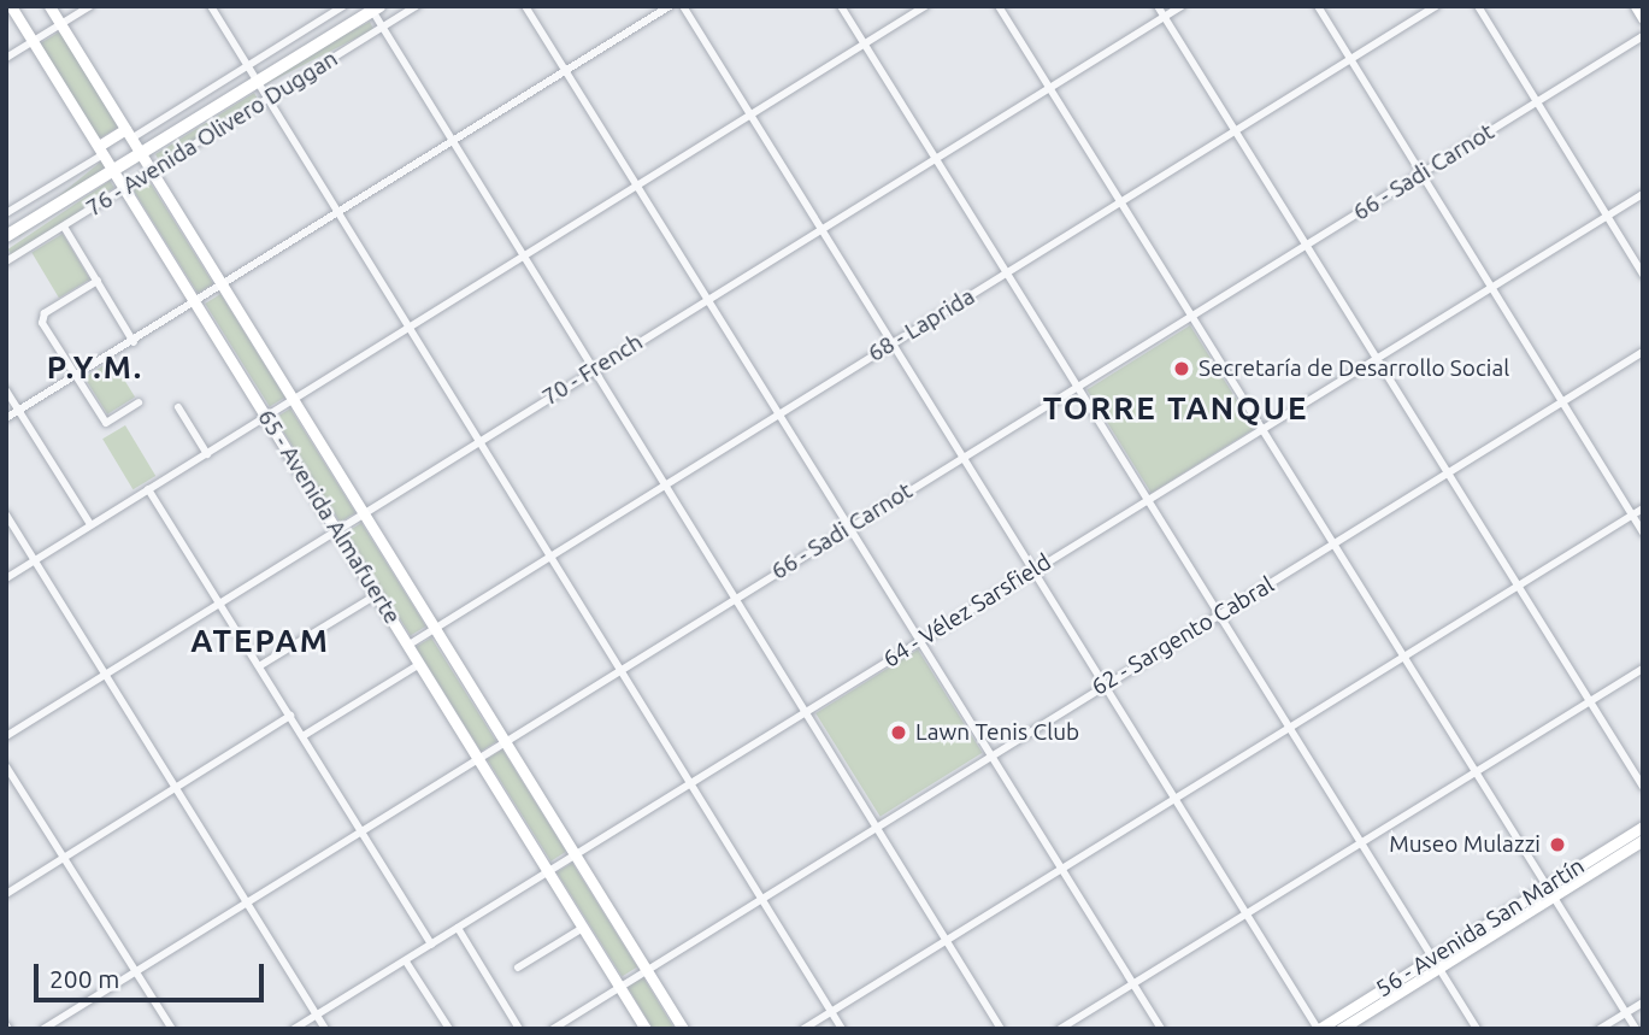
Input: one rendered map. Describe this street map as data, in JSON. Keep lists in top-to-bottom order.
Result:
{
  "streets": {
    "highway": ["76 - Avenida Olivero Duggan"],
    "main road": ["65 - Avenida Almafuerte", "56 - Avenida San Martín"],
    "street": [
      "66 - Sadi Carnot",
      "68 - Laprida",
      "70 - French",
      "64 - Vélez Sarsfield",
      "62 - Sargento Cabral"
    ]
  },
  "crossings": [
    ["76 - Avenida Olivero Duggan", "65 - Avenida Almafuerte"],
    ["66 - Sadi Carnot", "65 - Avenida Almafuerte"],
    ["68 - Laprida", "65 - Avenida Almafuerte"],
    ["70 - French", "65 - Avenida Almafuerte"],
    ["65 - Avenida Almafuerte", "64 - Vélez Sarsfield"],
    ["65 - Avenida Almafuerte", "62 - Sargento Cabral"]
  ],
  "districts": ["P.Y.M.", "TORRE TANQUE", "ATEPAM"],
  "places": ["Secretaría de Desarrollo Social", "Lawn Tenis Club", "Museo Mulazzi"],
  "scale_bar": "200 m"
}
